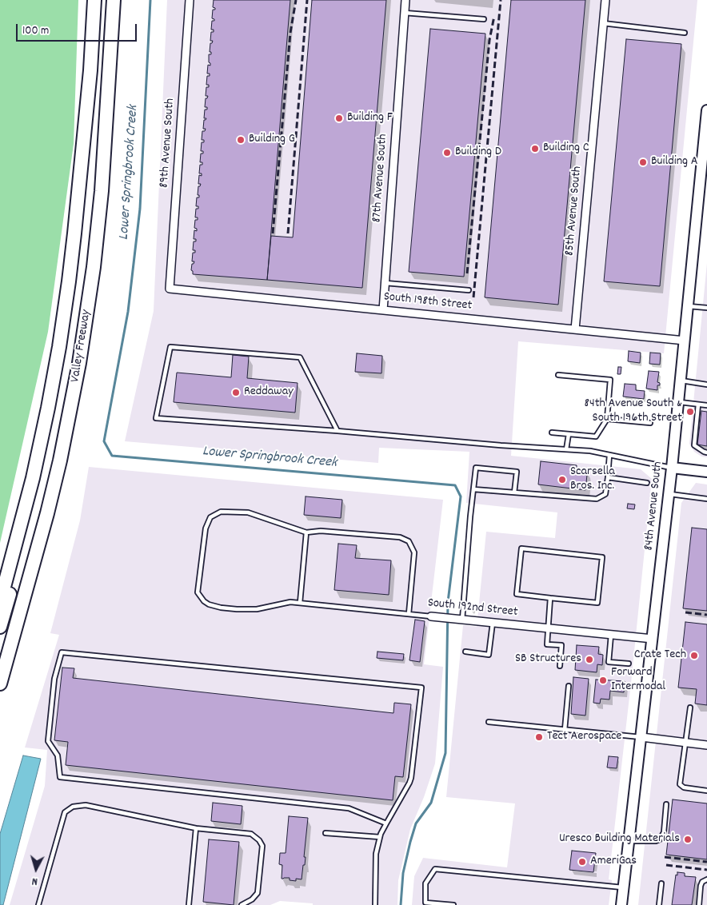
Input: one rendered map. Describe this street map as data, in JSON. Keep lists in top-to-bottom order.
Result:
{
  "streets": {
    "highway": ["Valley Freeway"],
    "main road": ["84th Avenue South"],
    "street": [
      "89th Avenue South",
      "87th Avenue South",
      "85th Avenue South",
      "South 198th Street",
      "South 192nd Street"
    ]
  },
  "crossings": [
    ["89th Avenue South", "South 198th Street"],
    ["87th Avenue South", "South 198th Street"],
    ["85th Avenue South", "South 198th Street"],
    ["South 198th Street", "84th Avenue South"],
    ["84th Avenue South", "South 192nd Street"]
  ],
  "water": ["Lower Springbrook Creek"],
  "places": [
    "Building F",
    "Building G",
    "Building C",
    "Building D",
    "Building A",
    "Reddaway",
    "84th Avenue South & South 196th Street",
    "Scarsella Bros. Inc.",
    "Crate Tech",
    "SB Structures",
    "Forward Intermodal",
    "Tect Aerospace",
    "Uresco Building Materials",
    "AmeriGas"
  ],
  "scale_bar": "100 m",
  "north": "bottom"
}
